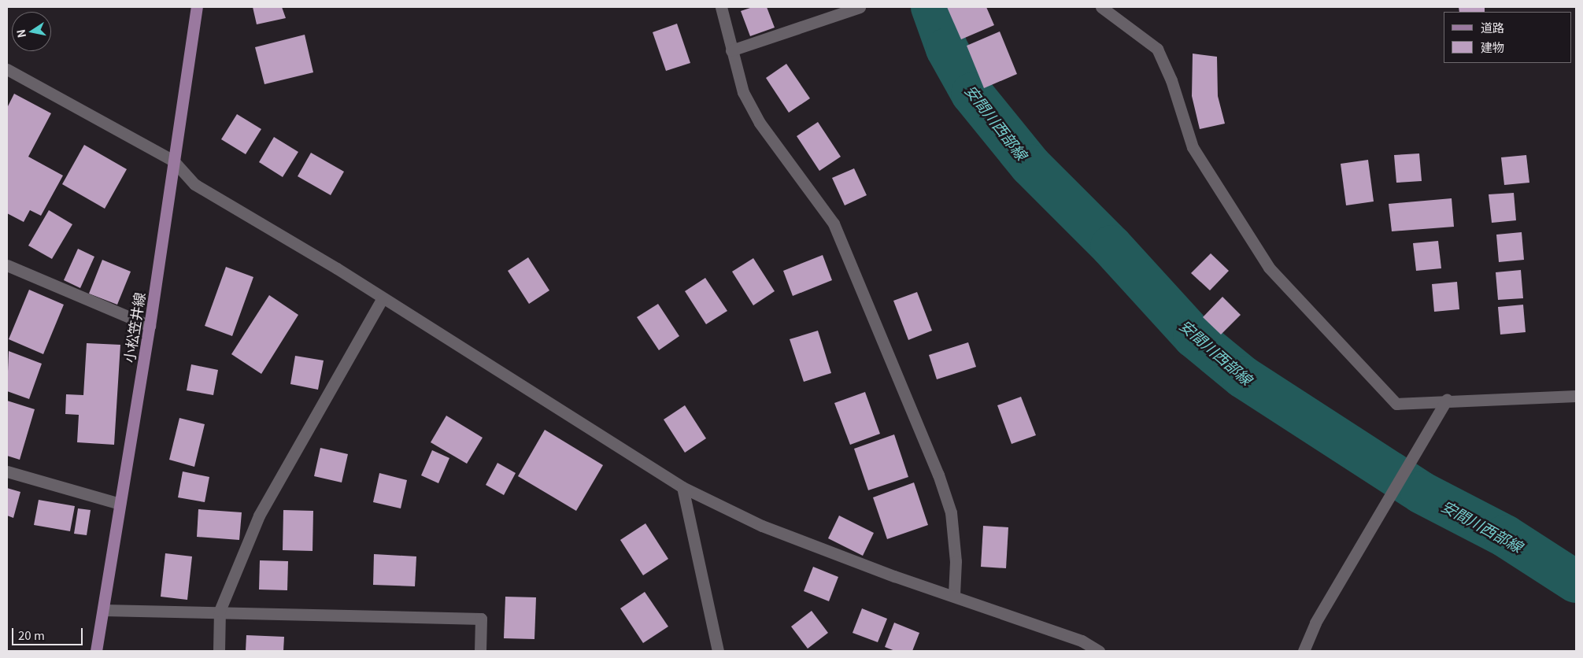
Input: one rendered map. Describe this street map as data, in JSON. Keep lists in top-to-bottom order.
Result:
{
  "streets": {
    "main road": ["小松笠井線"]
  },
  "water": ["安間川西部線"],
  "legend": ["道路", "建物"],
  "scale_bar": "20 m",
  "north": "left"
}
